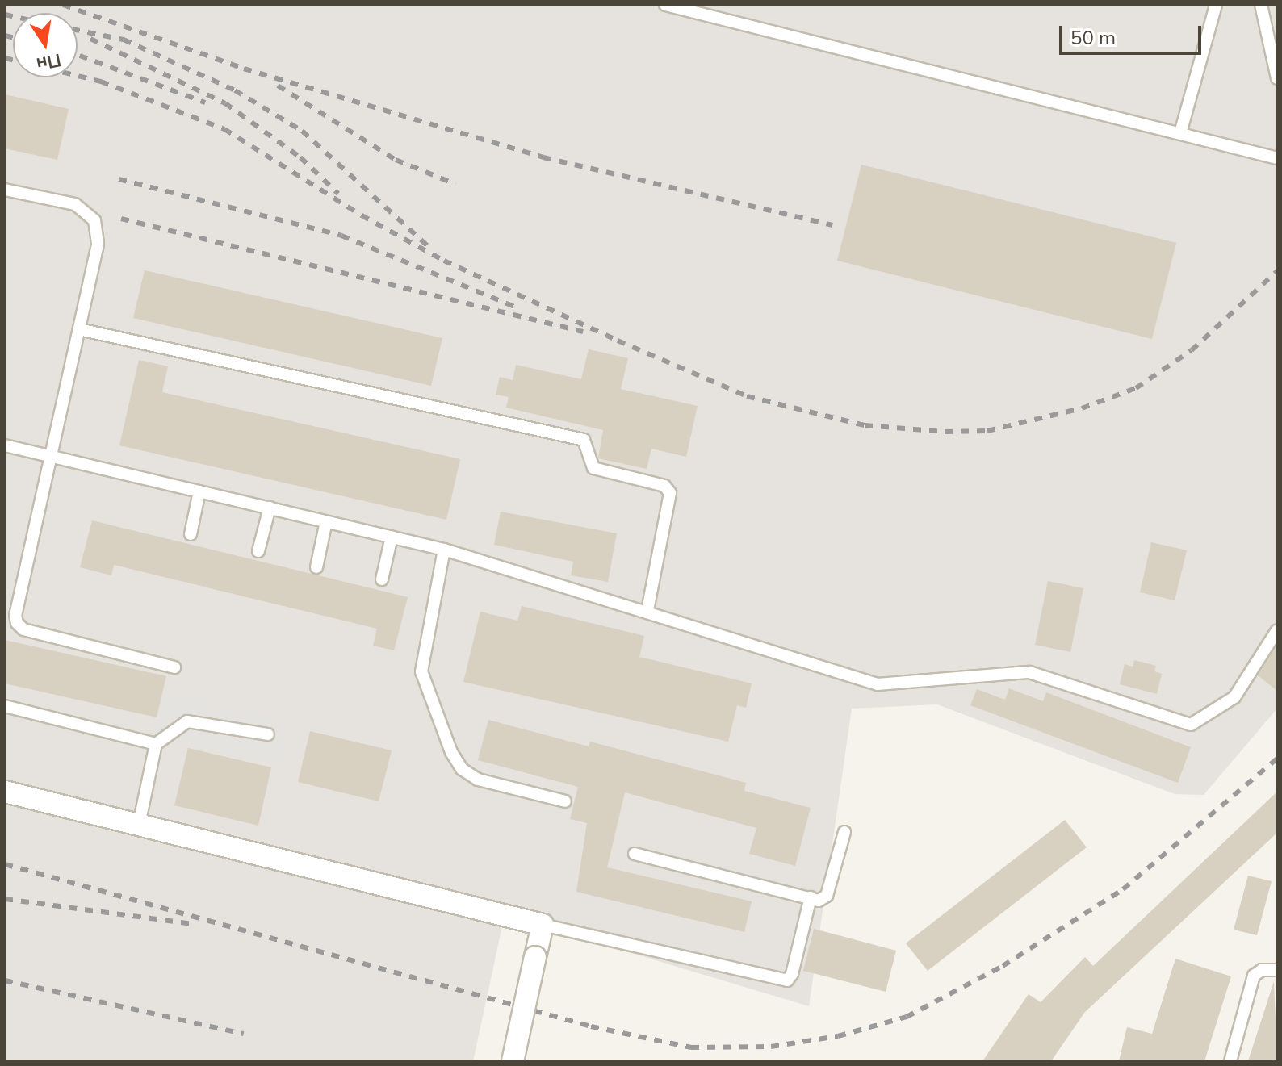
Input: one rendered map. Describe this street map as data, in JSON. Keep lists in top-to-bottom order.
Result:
{
  "scale_bar": "50 m",
  "north": "bottom"
}
